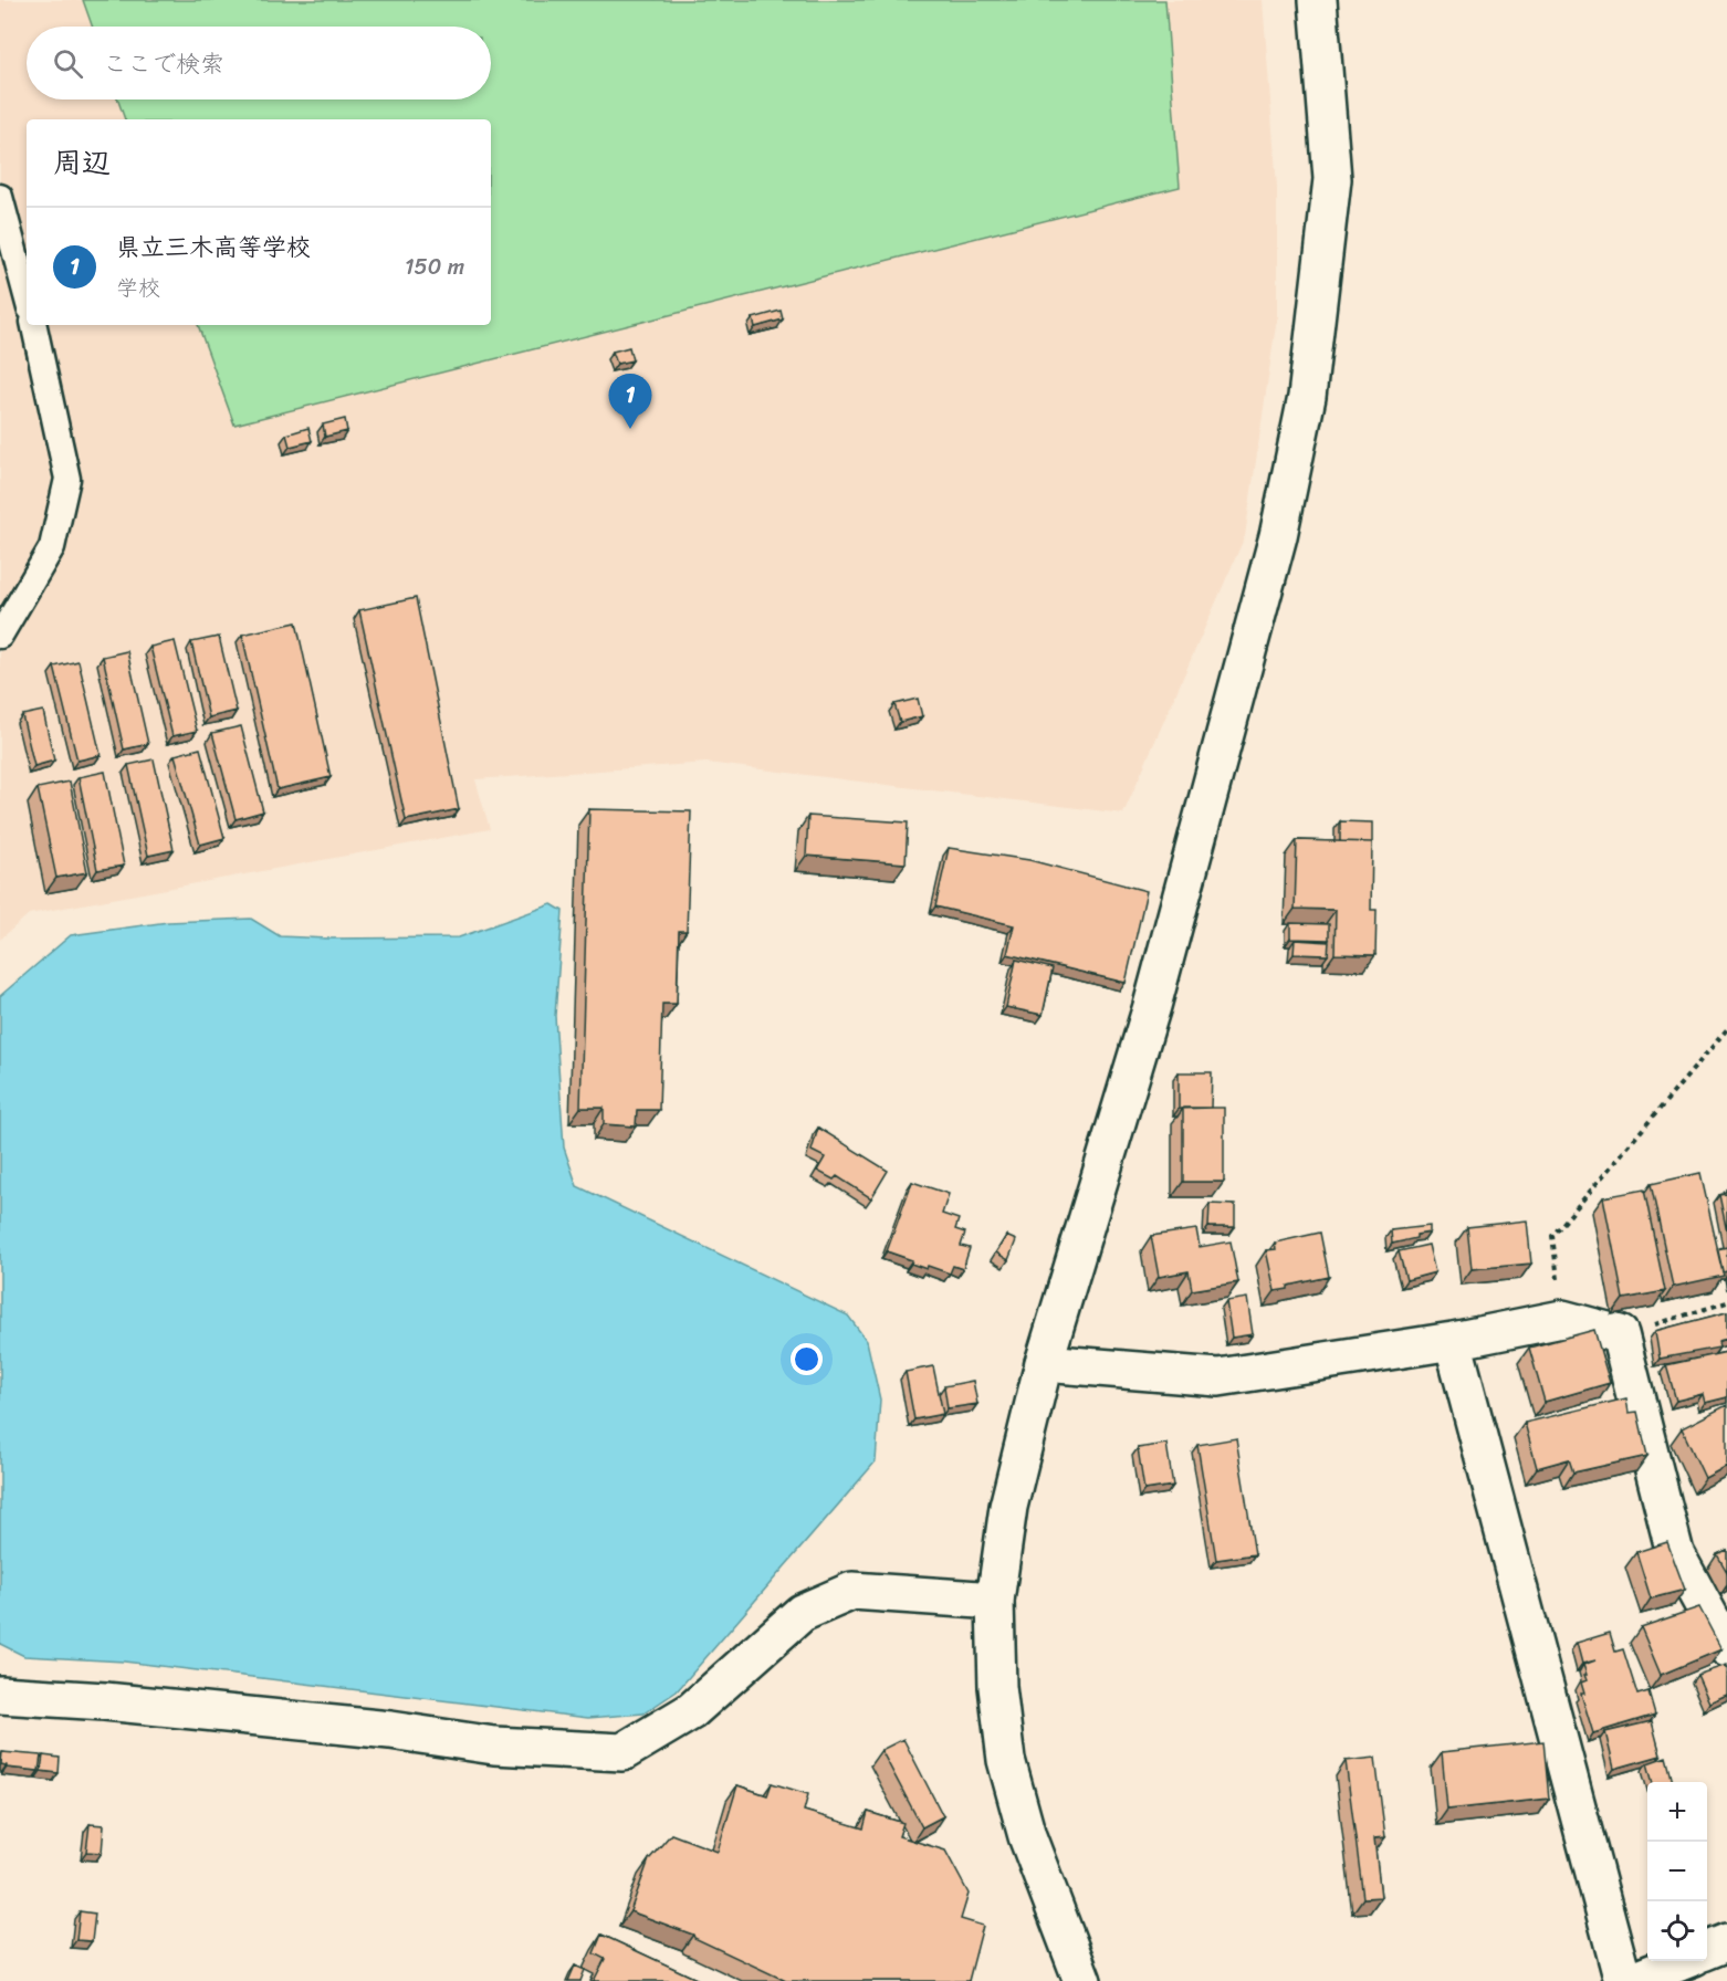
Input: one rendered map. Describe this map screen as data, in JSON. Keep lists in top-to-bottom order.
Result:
{
  "page": {
    "search": "ここで検索",
    "heading": "周辺",
    "list": [
      {
        "mark": "1",
        "name": "県立三木高等学校",
        "note": "学校",
        "value": "150 m"
      }
    ],
    "pins": "1",
    "map_buttons": ["+", "−"]
  }
}
